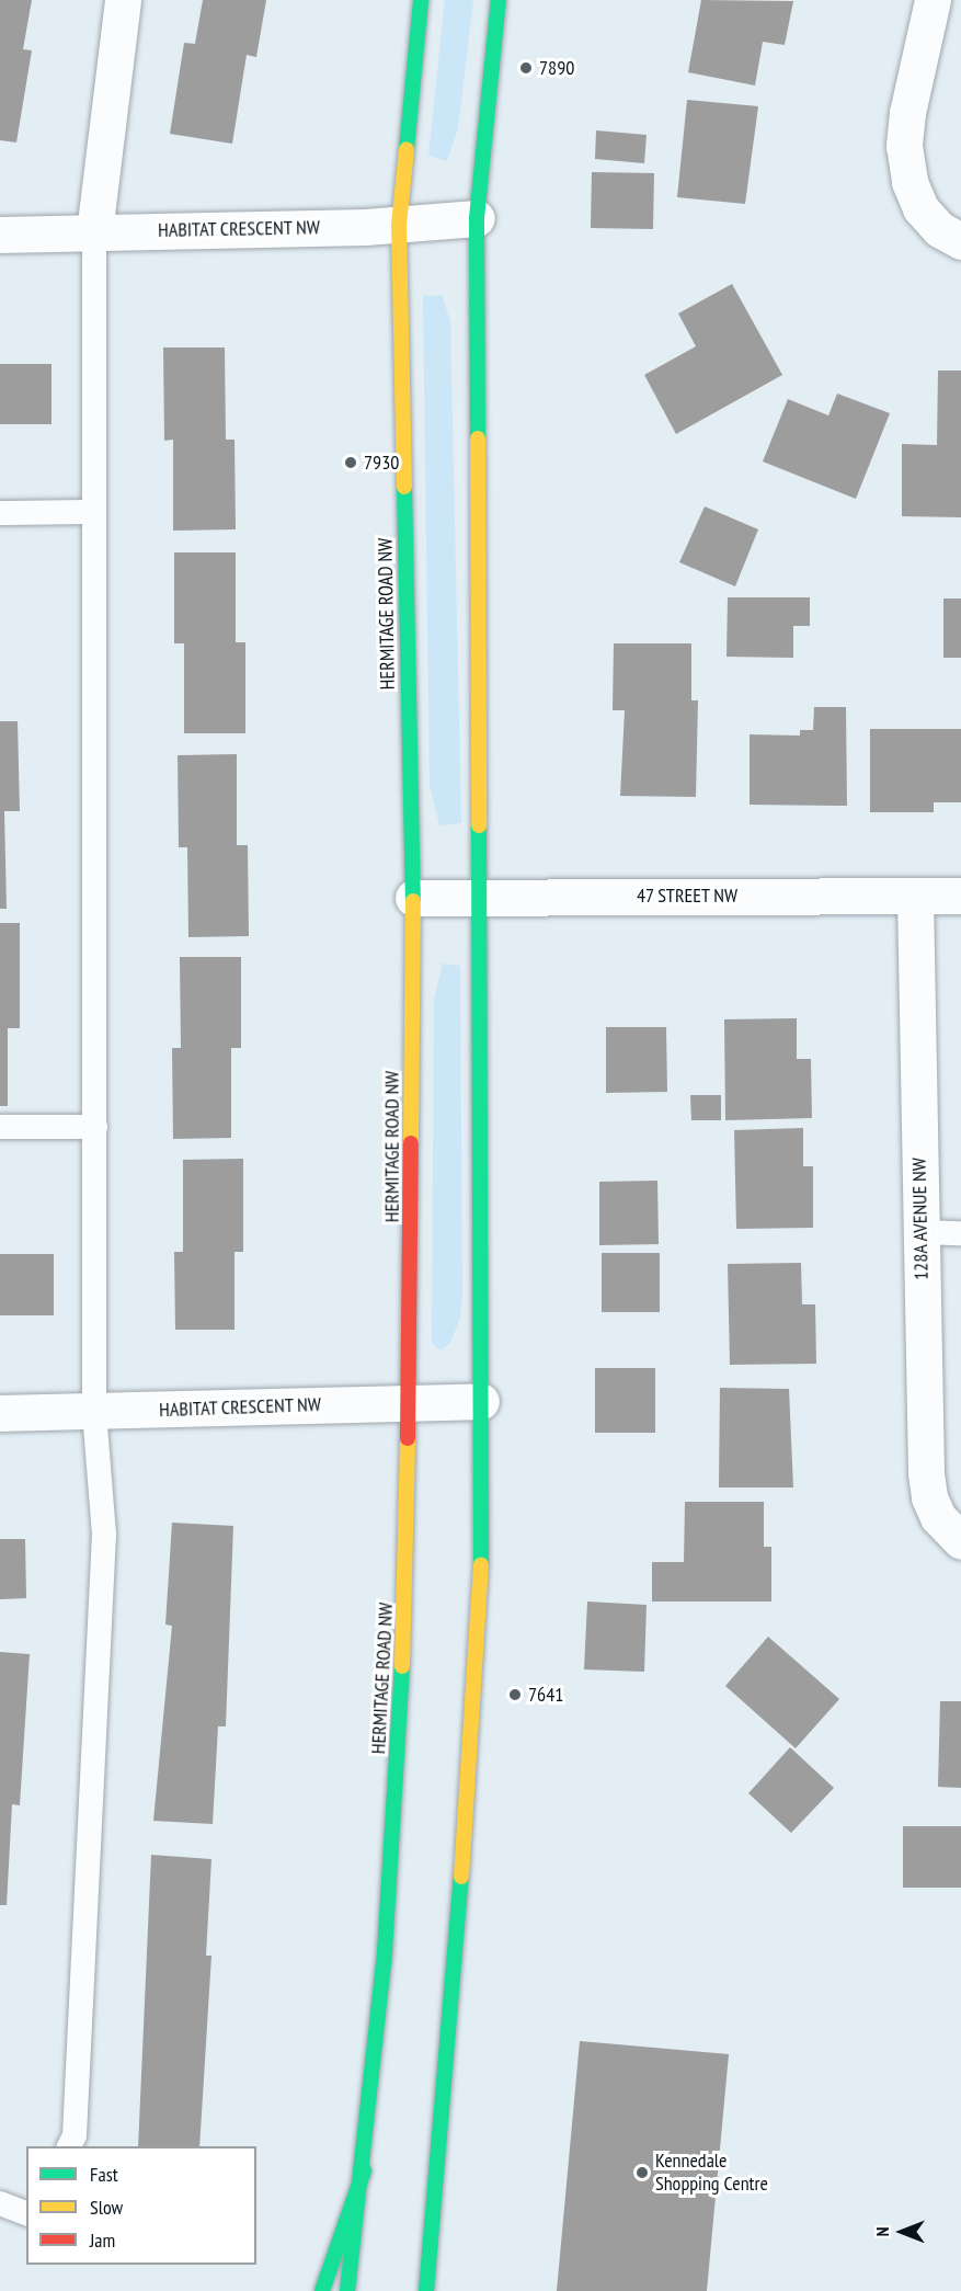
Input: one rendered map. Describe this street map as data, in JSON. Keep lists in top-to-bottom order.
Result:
{
  "streets": {
    "street": [
      "HABITAT CRESCENT NW",
      "HERMITAGE ROAD NW",
      "47 STREET NW",
      "128A AVENUE NW"
    ]
  },
  "crossings": [
    ["HABITAT CRESCENT NW", "HERMITAGE ROAD NW"],
    ["HERMITAGE ROAD NW", "47 STREET NW"],
    ["47 STREET NW", "128A AVENUE NW"]
  ],
  "places": [
    "7890",
    "7930",
    "7641",
    "Kennedale Shopping Centre"
  ],
  "legend": ["Fast", "Slow", "Jam"],
  "north": "left"
}
